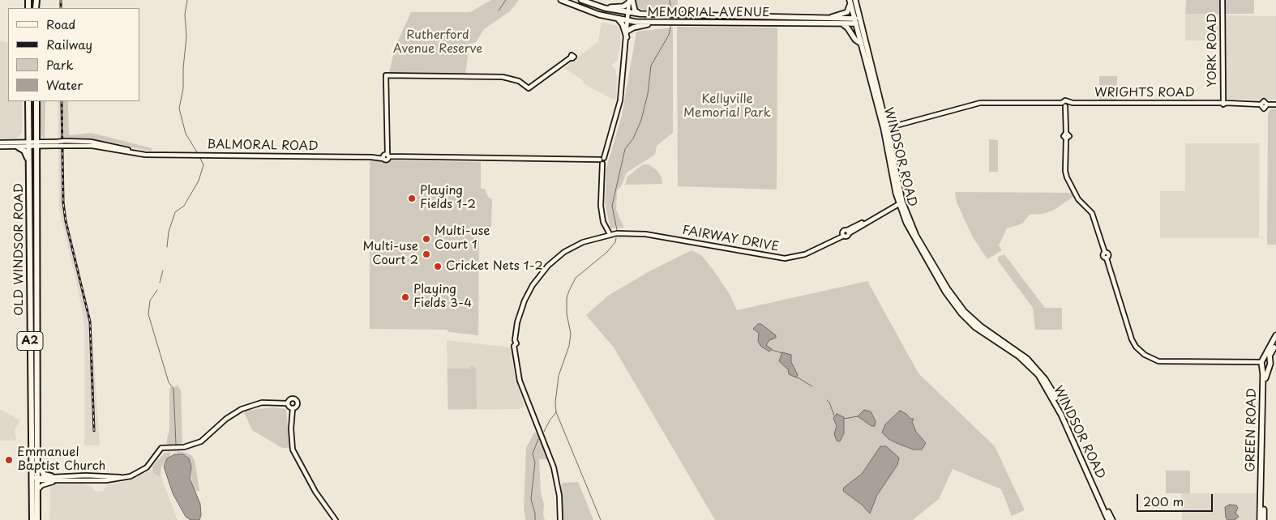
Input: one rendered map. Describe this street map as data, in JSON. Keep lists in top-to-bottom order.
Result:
{
  "streets": {
    "highway": ["OLD WINDSOR ROAD", "A2"],
    "main road": ["MEMORIAL AVENUE", "WINDSOR ROAD", "GREEN ROAD"],
    "street": [
      "YORK ROAD",
      "WRIGHTS ROAD",
      "BALMORAL ROAD",
      "FAIRWAY DRIVE"
    ]
  },
  "crossings": [
    ["MEMORIAL AVENUE", "WINDSOR ROAD"],
    ["YORK ROAD", "WRIGHTS ROAD"],
    ["WRIGHTS ROAD", "WINDSOR ROAD"],
    ["BALMORAL ROAD", "OLD WINDSOR ROAD"],
    ["WINDSOR ROAD", "FAIRWAY DRIVE"]
  ],
  "parks": ["Rutherford Avenue Reserve", "Kellyville Memorial Park"],
  "places": [
    "Playing Fields 1-2",
    "Multi-use Court 1",
    "Multi-use Court 2",
    "Cricket Nets 1-2",
    "Playing Fields 3-4",
    "Emmanuel Baptist Church"
  ],
  "legend": [
    "Road",
    "Railway",
    "Park",
    "Water"
  ],
  "scale_bar": "200 m"
}
